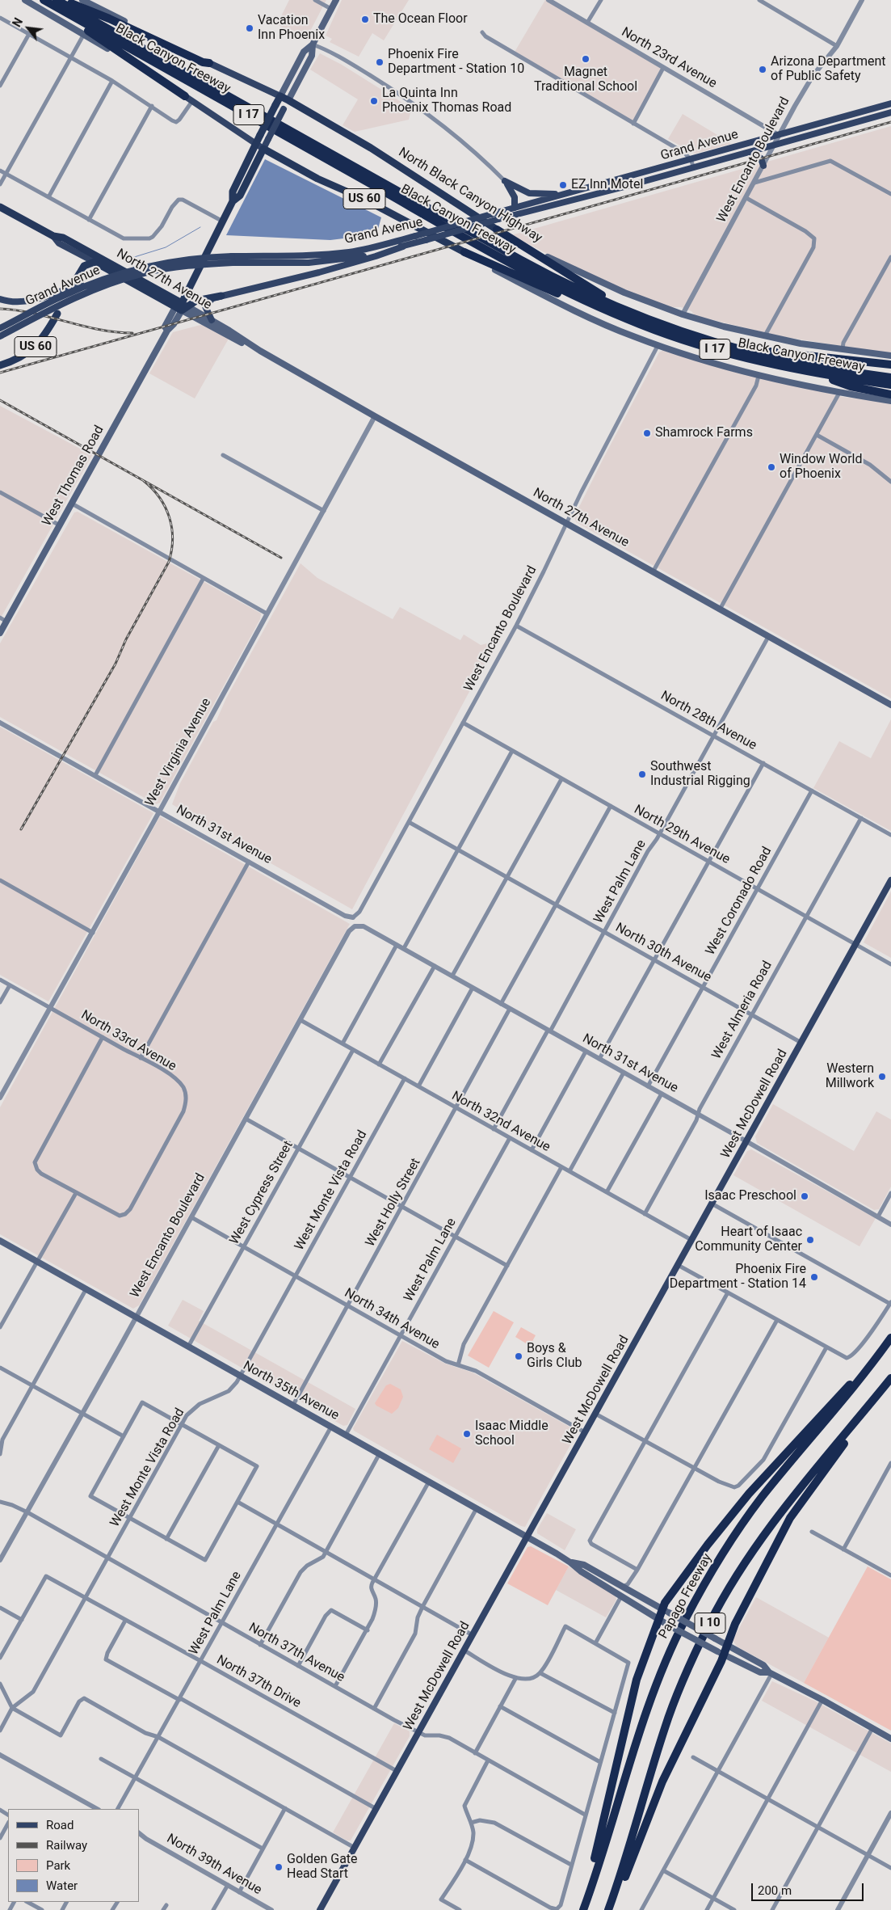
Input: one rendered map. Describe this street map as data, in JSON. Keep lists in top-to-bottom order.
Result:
{
  "streets": {
    "highway": [
      "Black Canyon Freeway",
      "I 17",
      "North Black Canyon Highway",
      "US 60",
      "North 27th Avenue",
      "West Thomas Road",
      "Papago Freeway",
      "I 10"
    ],
    "main road": ["Grand Avenue", "West McDowell Road", "North 35th Avenue"],
    "street": [
      "North 23rd Avenue",
      "West Encanto Boulevard",
      "North 28th Avenue",
      "West Virginia Avenue",
      "North 31st Avenue",
      "North 29th Avenue",
      "West Palm Lane",
      "West Coronado Road",
      "North 30th Avenue",
      "West Almeria Road",
      "North 33rd Avenue",
      "North 32nd Avenue",
      "West Monte Vista Road",
      "West Cypress Street",
      "West Holly Street",
      "North 34th Avenue",
      "North 37th Avenue",
      "North 37th Drive",
      "North 39th Avenue"
    ]
  },
  "crossings": [
    ["North 23rd Avenue", "Grand Avenue"],
    ["North 23rd Avenue", "West Encanto Boulevard"],
    ["Grand Avenue", "West Encanto Boulevard"],
    ["West Encanto Boulevard", "North Black Canyon Highway"],
    ["West Encanto Boulevard", "North 27th Avenue"],
    ["West Encanto Boulevard", "North 28th Avenue"],
    ["West Encanto Boulevard", "North 31st Avenue"],
    ["West Encanto Boulevard", "North 29th Avenue"],
    ["West Encanto Boulevard", "North 30th Avenue"],
    ["West Encanto Boulevard", "North 32nd Avenue"],
    ["West Encanto Boulevard", "North 34th Avenue"],
    ["West Encanto Boulevard", "North 35th Avenue"],
    ["West Encanto Boulevard", "North 37th Avenue"],
    ["North Black Canyon Highway", "West Thomas Road"],
    ["US 60", "West Thomas Road"],
    ["North 27th Avenue", "West Thomas Road"],
    ["North 27th Avenue", "West Virginia Avenue"],
    ["North 27th Avenue", "West Palm Lane"],
    ["North 28th Avenue", "West Palm Lane"],
    ["North 28th Avenue", "West Coronado Road"],
    ["North 28th Avenue", "West Almeria Road"],
    ["West Virginia Avenue", "North 31st Avenue"],
    ["West Virginia Avenue", "North 33rd Avenue"],
    ["North 31st Avenue", "West Palm Lane"],
    ["North 31st Avenue", "West Coronado Road"],
    ["North 31st Avenue", "West Almeria Road"],
    ["North 31st Avenue", "West McDowell Road"],
    ["North 31st Avenue", "West Holly Street"],
    ["North 29th Avenue", "West Palm Lane"],
    ["North 29th Avenue", "West Coronado Road"],
    ["North 29th Avenue", "West Almeria Road"],
    ["North 29th Avenue", "West McDowell Road"],
    ["West Palm Lane", "North 30th Avenue"],
    ["West Palm Lane", "North 32nd Avenue"],
    ["West Palm Lane", "North 34th Avenue"],
    ["West Palm Lane", "North 35th Avenue"],
    ["West Palm Lane", "North 37th Avenue"],
    ["West Palm Lane", "North 37th Drive"],
    ["West Coronado Road", "North 30th Avenue"],
    ["North 30th Avenue", "West Almeria Road"],
    ["North 30th Avenue", "West McDowell Road"],
    ["West Almeria Road", "North 32nd Avenue"],
    ["West McDowell Road", "North 32nd Avenue"],
    ["West McDowell Road", "North 34th Avenue"],
    ["West McDowell Road", "North 35th Avenue"],
    ["West McDowell Road", "North 37th Avenue"],
    ["West McDowell Road", "North 37th Drive"],
    ["North 32nd Avenue", "West Monte Vista Road"],
    ["North 32nd Avenue", "West Cypress Street"],
    ["North 32nd Avenue", "West Holly Street"],
    ["West Monte Vista Road", "North 34th Avenue"],
    ["West Monte Vista Road", "North 35th Avenue"],
    ["West Monte Vista Road", "North 37th Avenue"],
    ["West Monte Vista Road", "North 37th Drive"],
    ["West Cypress Street", "North 34th Avenue"],
    ["West Cypress Street", "North 35th Avenue"],
    ["West Holly Street", "North 34th Avenue"],
    ["West Holly Street", "North 35th Avenue"]
  ],
  "places": [
    "The Ocean Floor",
    "Vacation Inn Phoenix",
    "Magnet Traditional School",
    "Phoenix Fire Department - Station 10",
    "Arizona Department of Public Safety",
    "La Quinta Inn Phoenix Thomas Road",
    "EZ Inn Motel",
    "Shamrock Farms",
    "Window World of Phoenix",
    "Southwest Industrial Rigging",
    "Western Millwork",
    "Isaac Preschool",
    "Heart of Isaac Community Center",
    "Phoenix Fire Department - Station 14",
    "Boys & Girls Club",
    "Isaac Middle School",
    "Golden Gate Head Start"
  ],
  "legend": [
    "Road",
    "Railway",
    "Park",
    "Water"
  ],
  "scale_bar": "200 m",
  "north": "top left"
}
